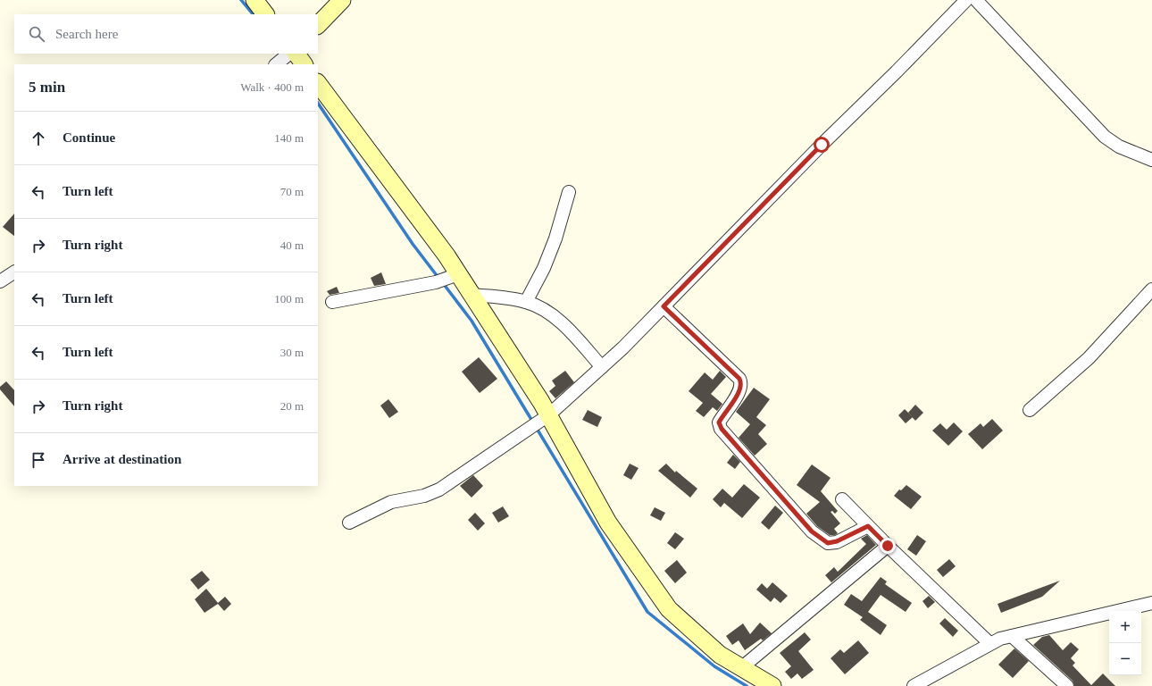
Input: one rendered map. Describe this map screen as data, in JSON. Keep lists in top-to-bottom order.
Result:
{
  "page": {
    "search": "Search here",
    "heading": ["5 min", "Walk · 400 m"],
    "list": [
      ["Continue", "140 m"],
      ["Turn left", "70 m"],
      ["Turn right", "40 m"],
      ["Turn left", "100 m"],
      ["Turn left", "30 m"],
      ["Turn right", "20 m"],
      "Arrive at destination"
    ],
    "map_buttons": ["+", "−"]
  }
}
